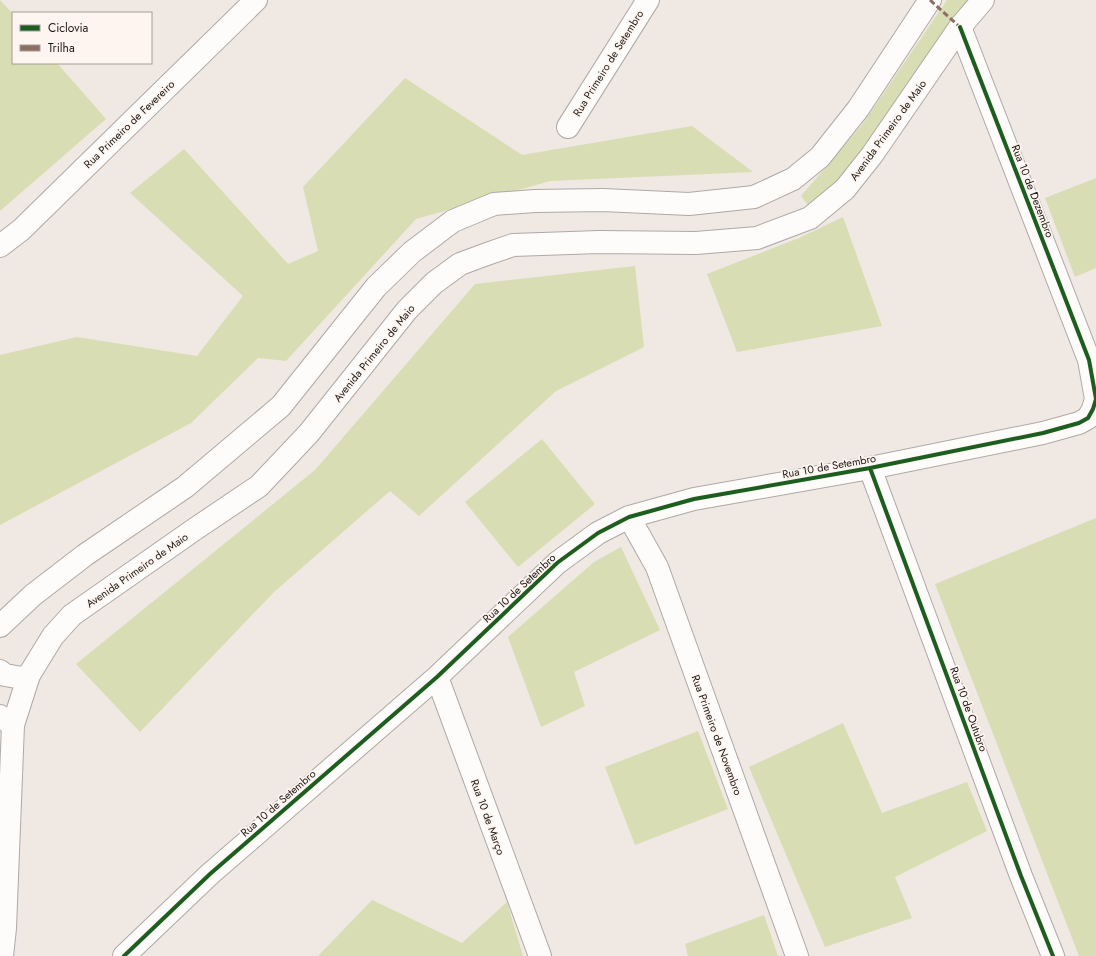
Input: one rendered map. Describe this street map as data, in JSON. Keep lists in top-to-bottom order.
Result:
{
  "streets": {
    "street": [
      "Rua Primeiro de Setembro",
      "Rua Primeiro de Fevereiro",
      "Avenida Primeiro de Maio",
      "Rua 10 de Dezembro",
      "Rua 10 de Setembro",
      "Rua 10 de Outubro",
      "Rua Primeiro de Novembro",
      "Rua 10 de Março"
    ]
  },
  "crossings": [
    ["Avenida Primeiro de Maio", "Rua 10 de Dezembro"],
    ["Rua 10 de Dezembro", "Rua 10 de Setembro"],
    ["Rua 10 de Setembro", "Rua 10 de Outubro"],
    ["Rua 10 de Setembro", "Rua Primeiro de Novembro"],
    ["Rua 10 de Setembro", "Rua 10 de Março"]
  ],
  "legend": ["Ciclovia", "Trilha"]
}
